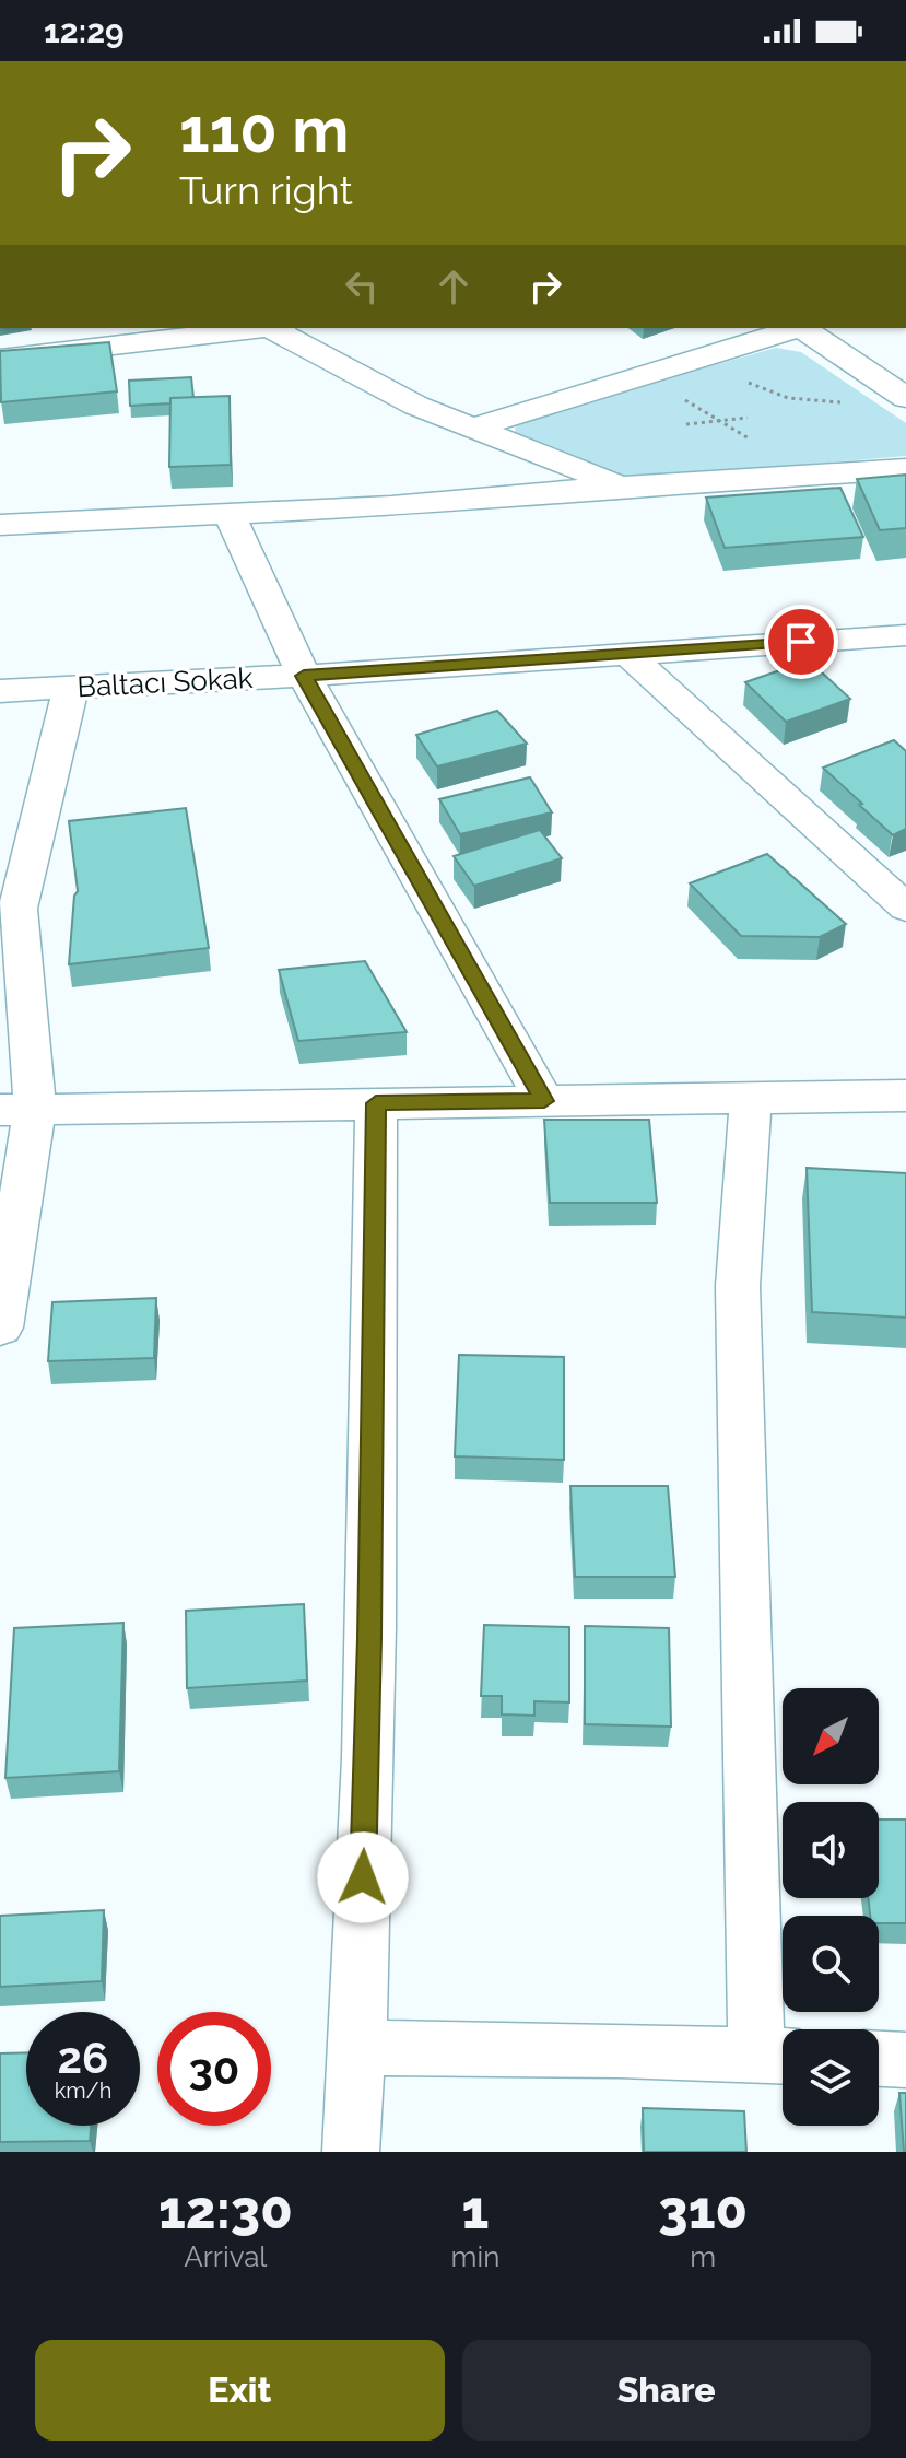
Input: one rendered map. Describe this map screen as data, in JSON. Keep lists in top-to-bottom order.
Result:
{
  "streets": {
    "street": ["Baltacı Sokak"]
  },
  "north": "bottom left",
  "page": {
    "status": "12:29",
    "turn": ["110 m", "Turn right"],
    "speed": "26 km/h",
    "limit": "30",
    "eta": [
      "12:30",
      "Arrival",
      "1",
      "min",
      "310",
      "m"
    ],
    "buttons": ["Exit", "Share"]
  }
}
